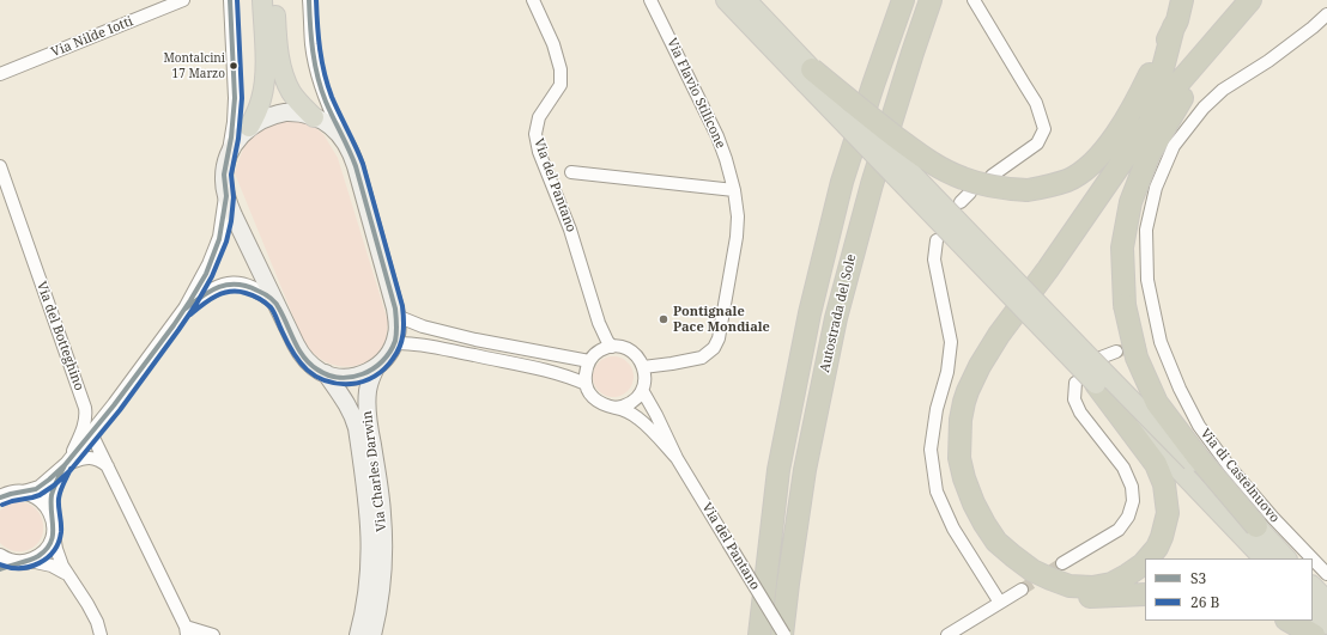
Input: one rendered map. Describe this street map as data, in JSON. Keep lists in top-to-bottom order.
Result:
{
  "streets": {
    "highway": ["Autostrada del Sole"],
    "main road": ["Via Charles Darwin"],
    "street": [
      "Via Nilde Iotti",
      "Via Flavio Stilicone",
      "Via del Pantano",
      "Via del Botteghino",
      "Via di Castelnuovo"
    ]
  },
  "crossings": [
    ["Via Flavio Stilicone", "Via del Pantano"],
    ["Via del Pantano", "Autostrada del Sole"]
  ],
  "places": ["Montalcini 17 Marzo", "Pontignale Pace Mondiale"],
  "lines": ["transit line S3"],
  "legend": ["S3", "26 B"]
}
